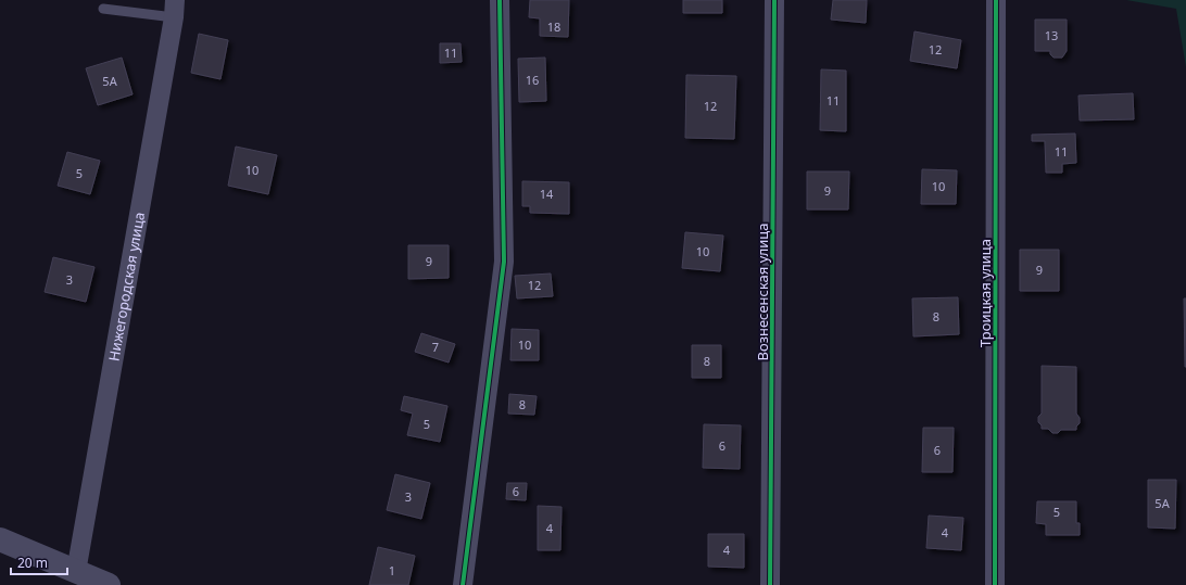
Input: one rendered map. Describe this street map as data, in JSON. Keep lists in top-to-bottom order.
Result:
{
  "streets": {
    "street": ["Нижегородская улица", "Вознесенская улица", "Троицкая улица"]
  },
  "house_numbers": [
    "18",
    "13",
    "12",
    "11",
    "16",
    "5А",
    "11",
    "12",
    "11",
    "10",
    "5",
    "10",
    "9",
    "14",
    "10",
    "9",
    "9",
    "3",
    "12",
    "8",
    "10",
    "7",
    "8",
    "8",
    "5",
    "6",
    "6",
    "6",
    "3",
    "5А",
    "5",
    "4",
    "4",
    "4",
    "1"
  ],
  "scale_bar": "20 m"
}
